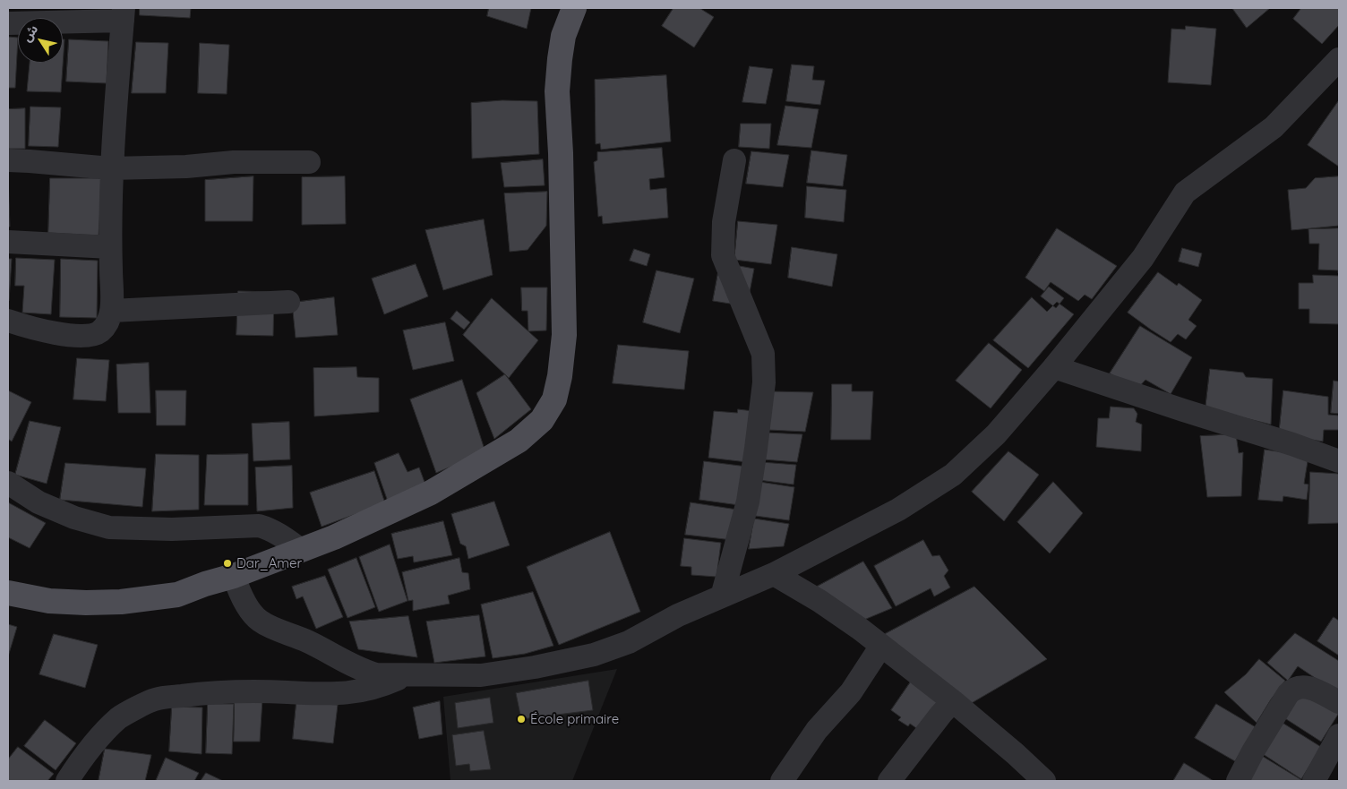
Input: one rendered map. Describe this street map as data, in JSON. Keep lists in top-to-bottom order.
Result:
{
  "places": ["Dar_Amer", "École primaire"],
  "north": "top left"
}
